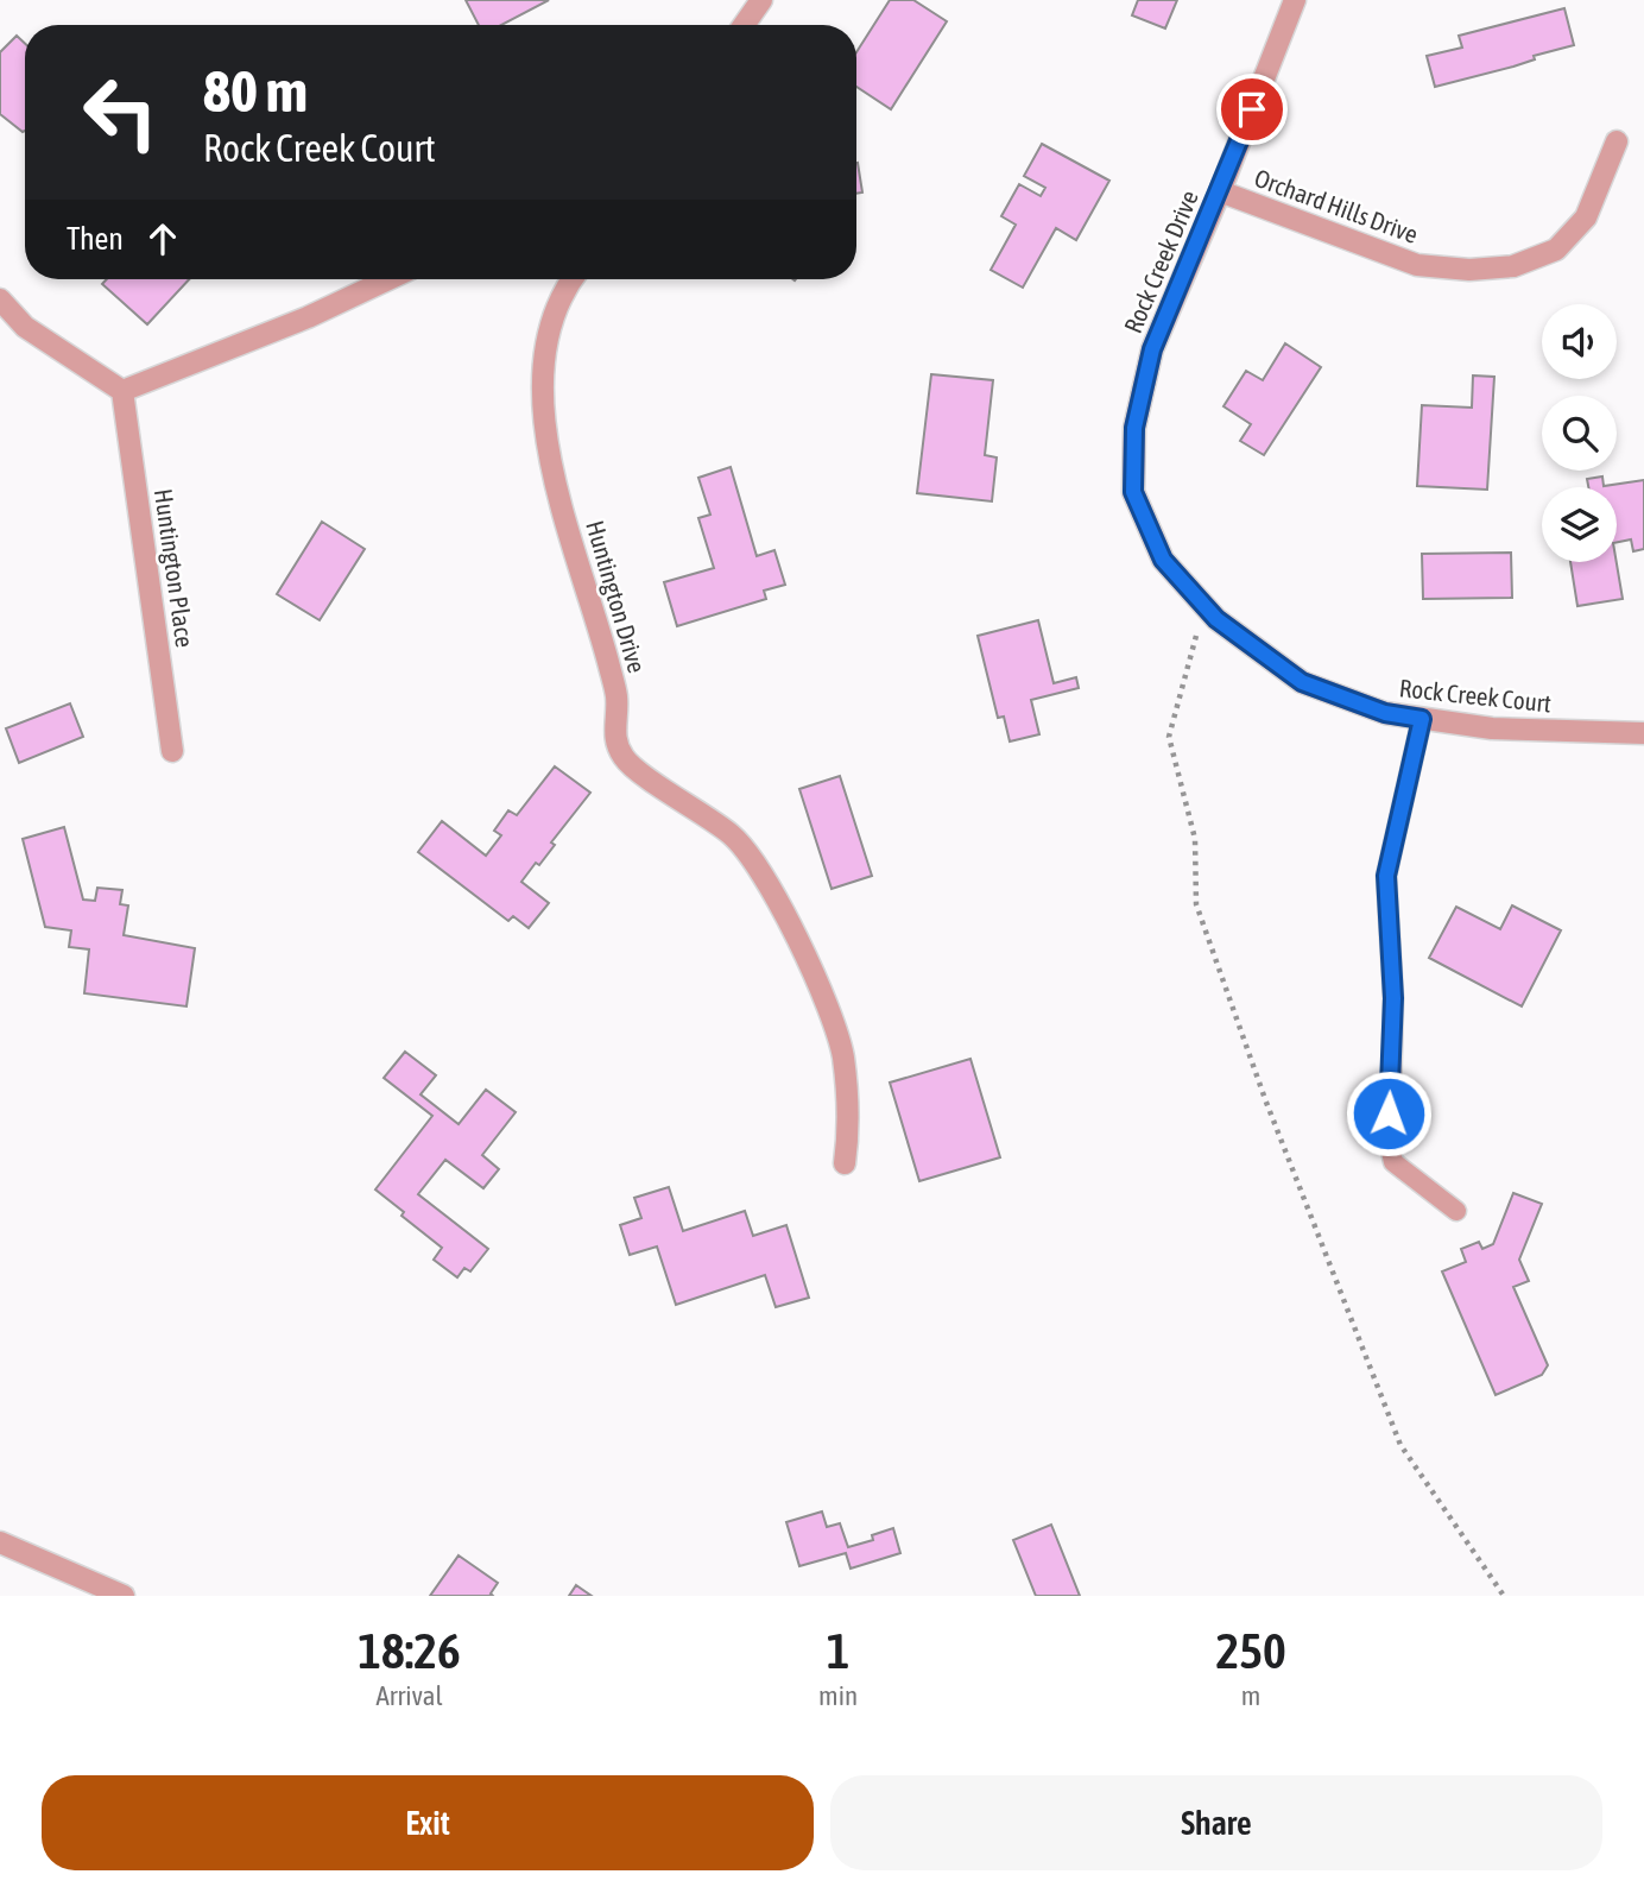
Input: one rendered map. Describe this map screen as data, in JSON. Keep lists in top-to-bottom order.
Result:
{
  "streets": {
    "street": [
      "Orchard Hills Drive",
      "Rock Creek Drive",
      "Huntington Place",
      "Huntington Drive",
      "Rock Creek Court"
    ]
  },
  "crossings": [
    ["Orchard Hills Drive", "Rock Creek Drive"],
    ["Rock Creek Drive", "Rock Creek Court"]
  ],
  "page": {
    "turn": ["80 m", "Rock Creek Court"],
    "then": "Then",
    "eta": [
      "18:26",
      "Arrival",
      "1",
      "min",
      "250",
      "m"
    ],
    "buttons": ["Exit", "Share"]
  }
}
